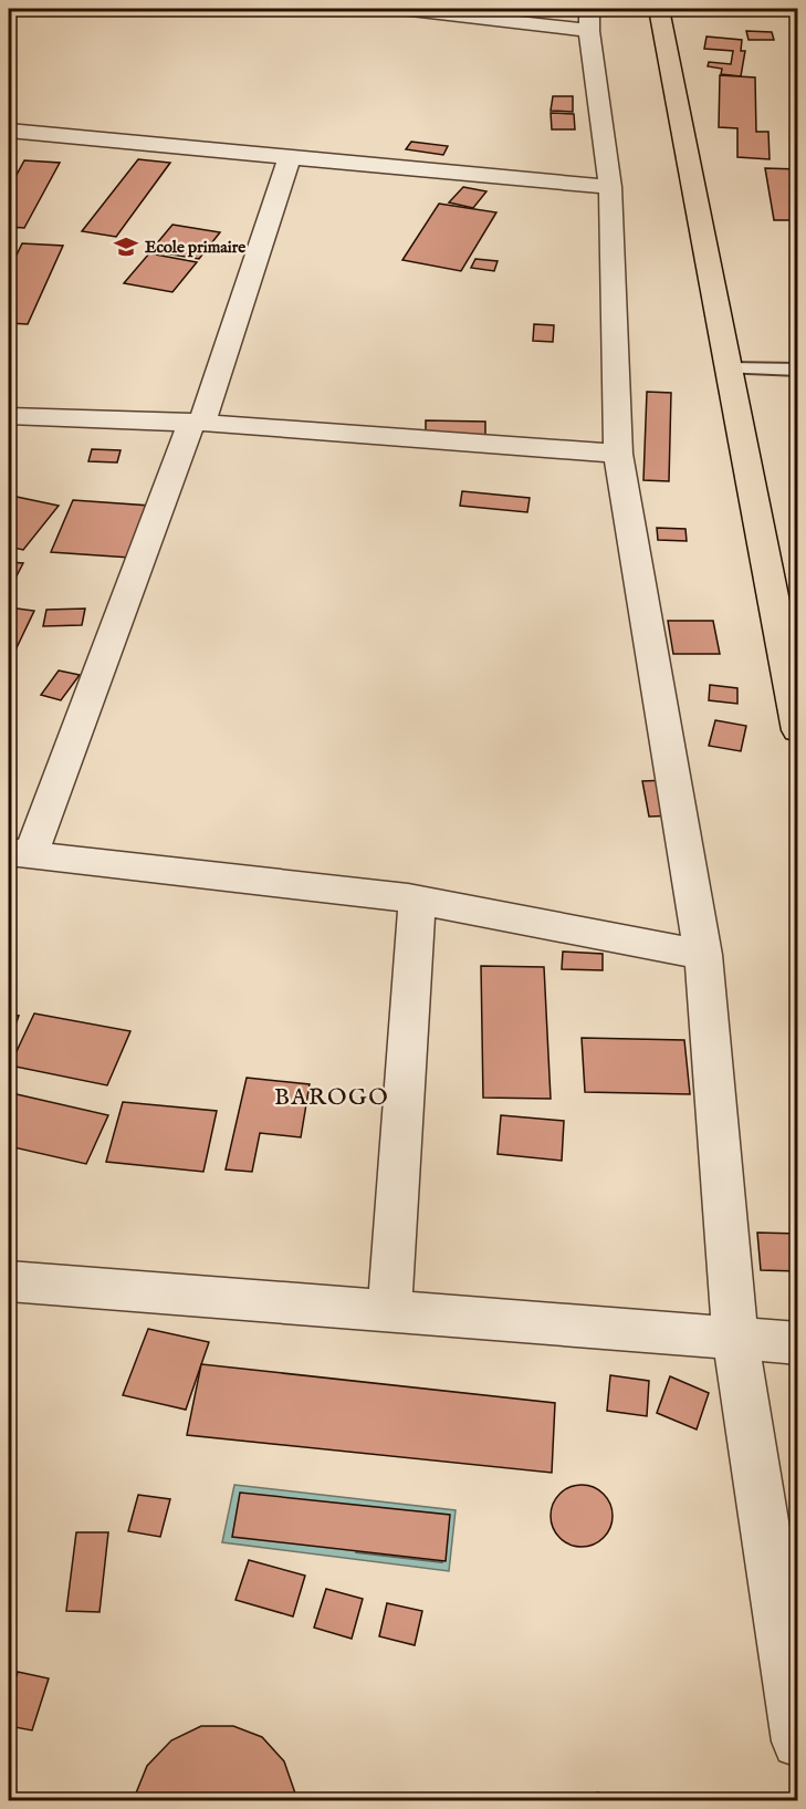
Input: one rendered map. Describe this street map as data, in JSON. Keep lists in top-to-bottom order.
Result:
{
  "districts": ["BAROGO"],
  "places": {
    "school or university": ["Ecole primaire"]
  }
}
